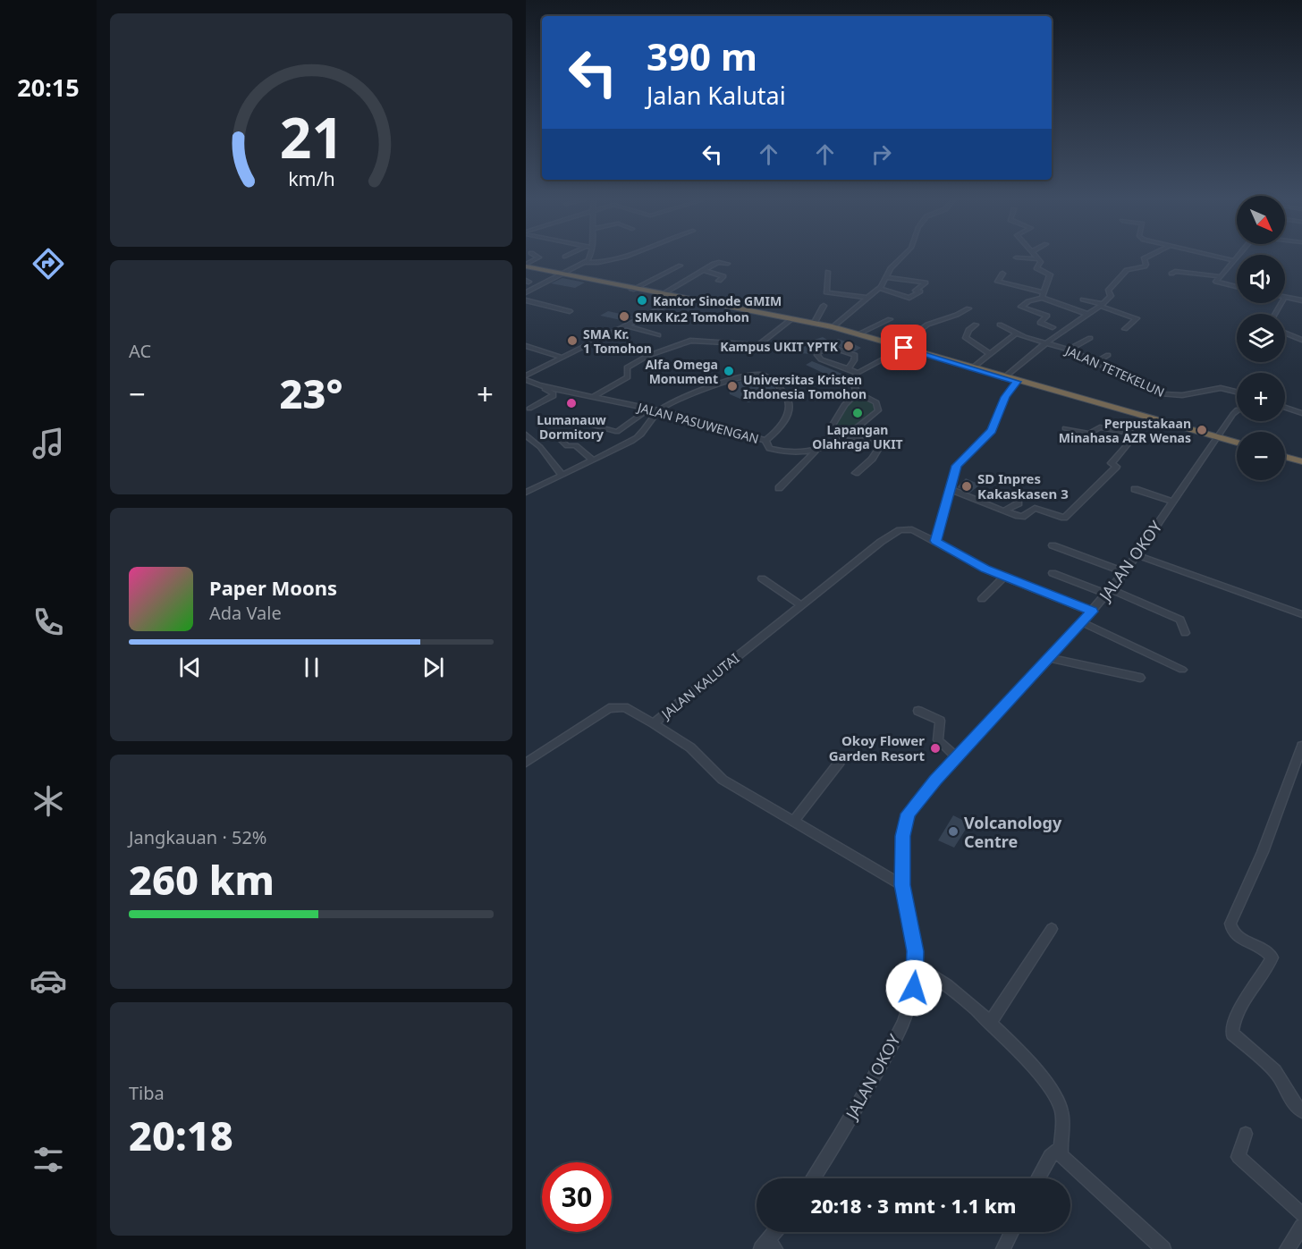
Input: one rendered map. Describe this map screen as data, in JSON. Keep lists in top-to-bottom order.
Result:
{
  "streets": {
    "street": [
      "JALAN TETEKELUN",
      "JALAN PASUWENGAN",
      "JALAN OKOY",
      "JALAN KALUTAI"
    ]
  },
  "crossings": [
    ["JALAN OKOY", "JALAN KALUTAI"]
  ],
  "places": [
    "Kantor Sinode GMIM",
    "SMK Kr.2 Tomohon",
    "SMA Kr. 1 Tomohon",
    "Kampus UKIT YPTK",
    "Alfa Omega Monument",
    "Universitas Kristen Indonesia Tomohon",
    "Lumanauw Dormitory",
    "Lapangan Olahraga UKIT",
    "Perpustakaan Minahasa AZR Wenas",
    "SD Inpres Kakaskasen 3",
    "Okoy Flower Garden Resort",
    "Volcanology Centre"
  ],
  "north": "bottom right",
  "page": {
    "tabs": "20:15",
    "turn": ["390 m", "Jalan Kalutai"],
    "map_buttons": ["+", "−"],
    "tile": [
      "AC",
      ["Jangkauan · 52%", "260 km"],
      ["Tiba", "20:18"]
    ],
    "heat": ["−", "23°", "+"],
    "song": ["Paper Moons", "Ada Vale"],
    "limit": "30",
    "trip": "20:18 · 3 mnt · 1.1 km",
    "gauge": ["21", "km/h"]
  }
}
